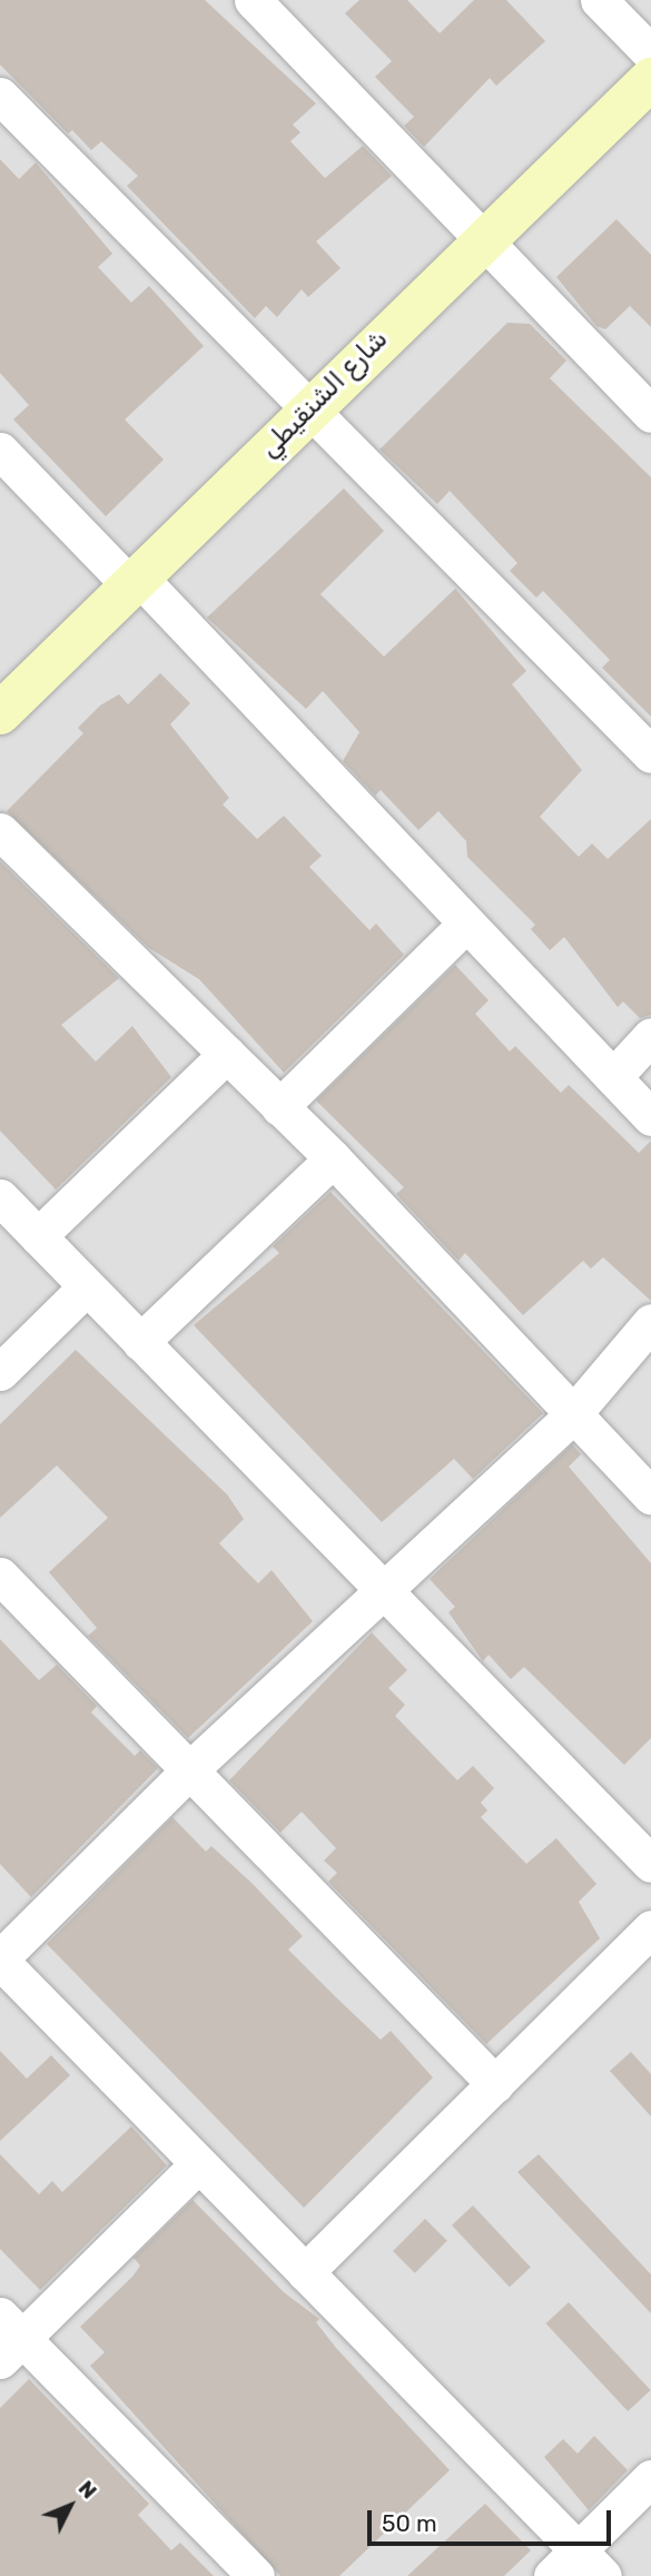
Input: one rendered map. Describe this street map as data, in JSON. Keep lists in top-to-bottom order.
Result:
{
  "streets": {
    "street": ["شارع الشنقيطي"]
  },
  "scale_bar": "50 m",
  "north": "top right"
}
